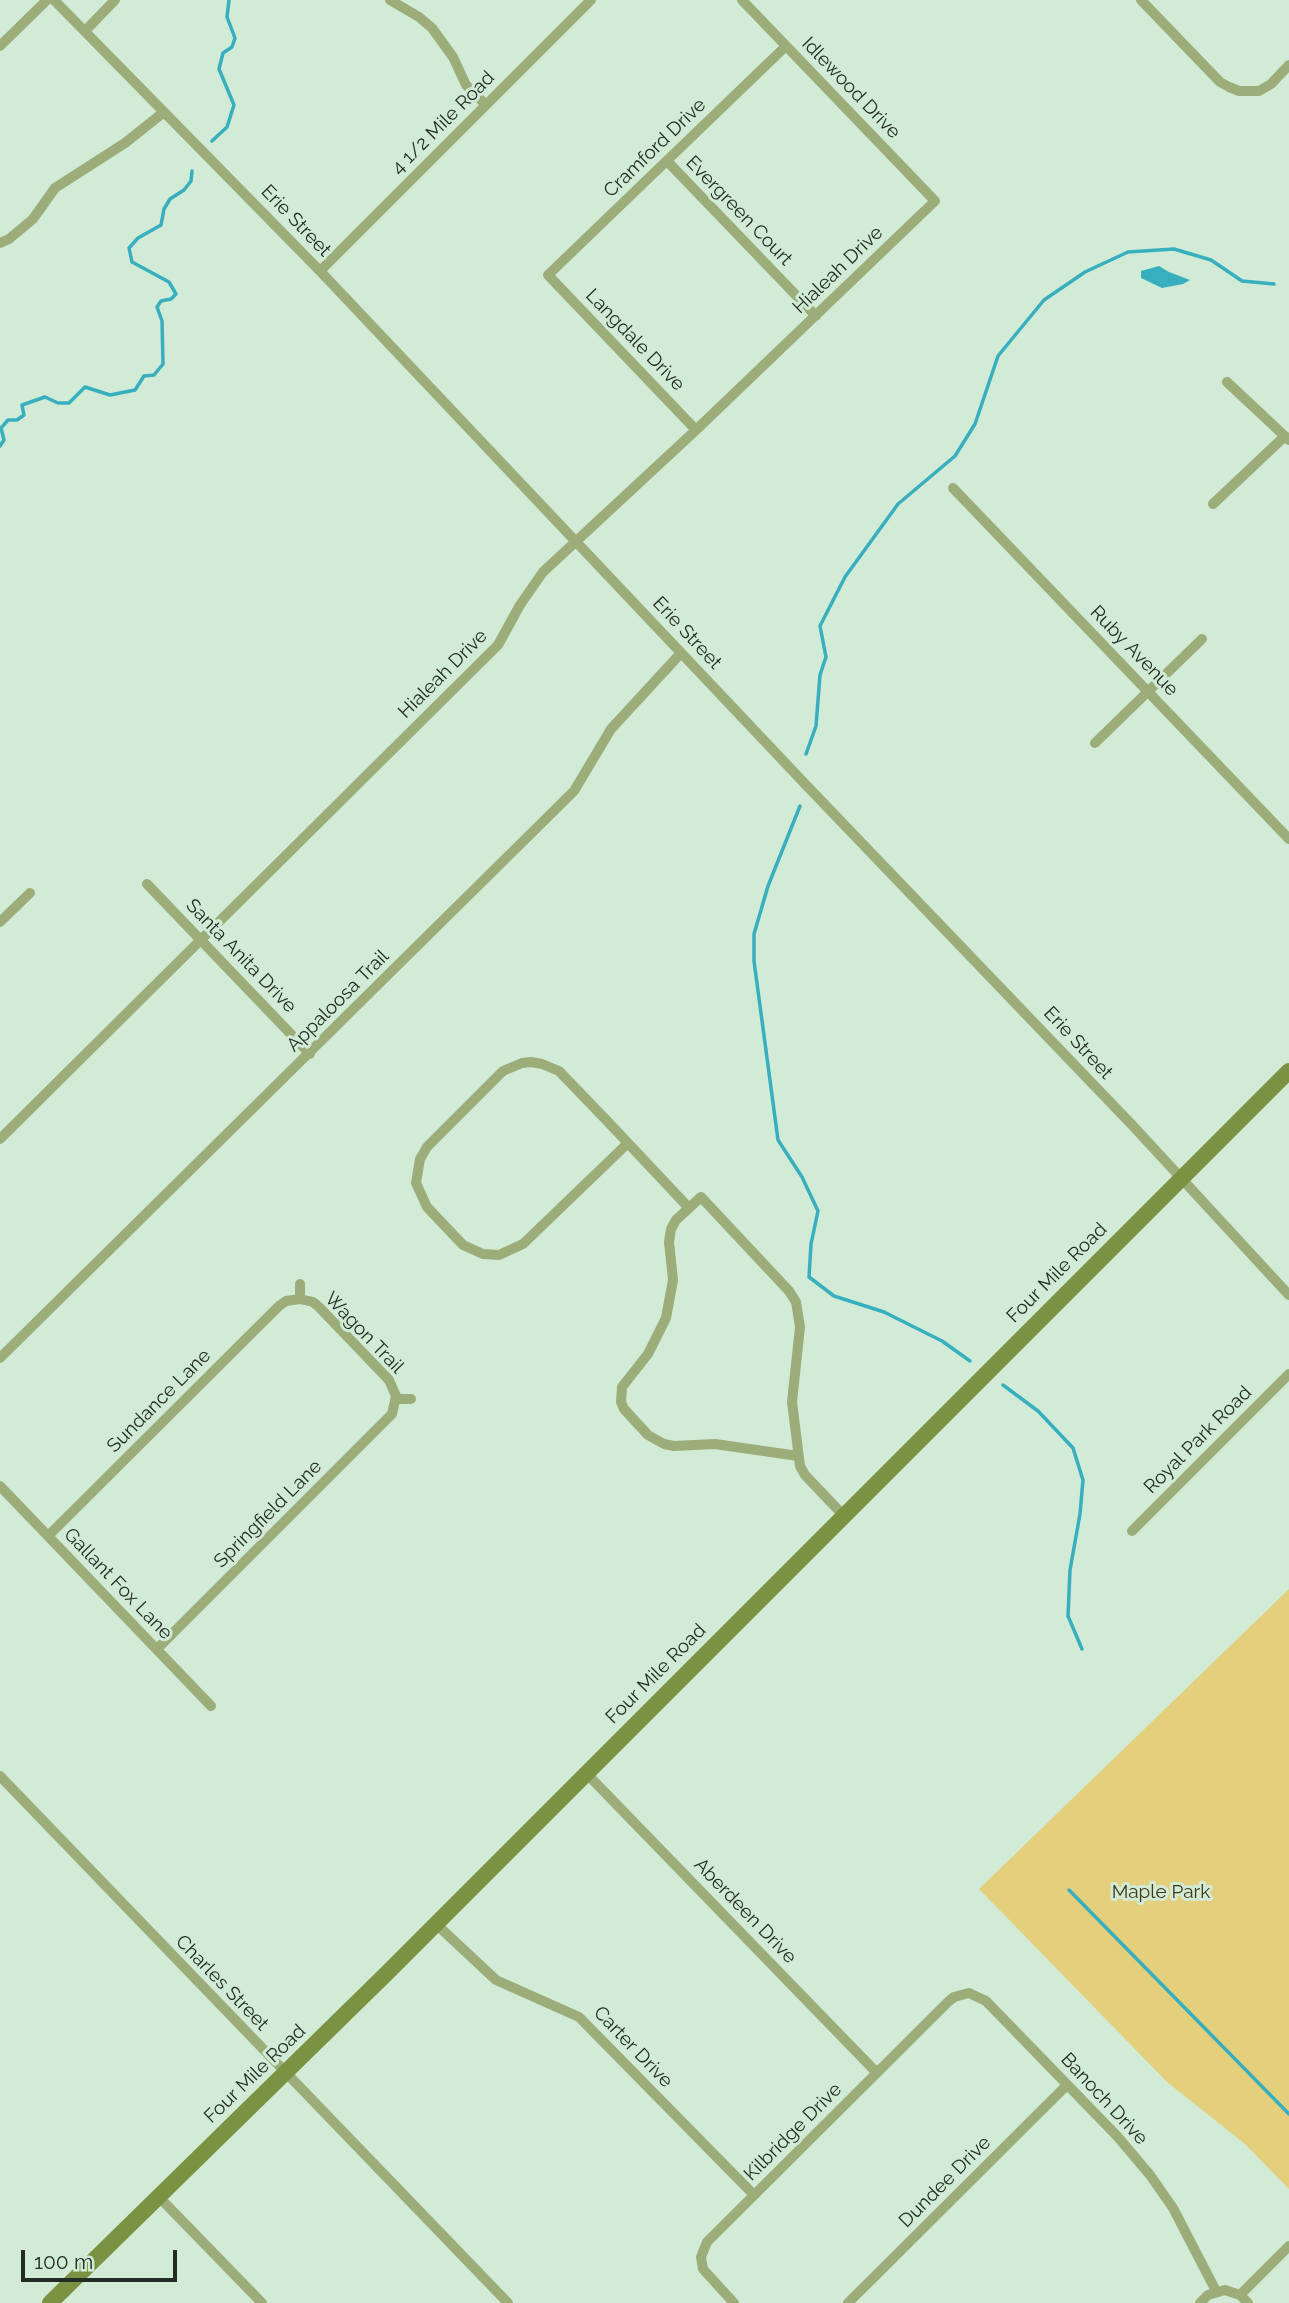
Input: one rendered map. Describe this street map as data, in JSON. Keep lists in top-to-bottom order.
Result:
{
  "streets": {
    "main road": ["Four Mile Road"],
    "street": [
      "Idlewood Drive",
      "4 1/2 Mile Road",
      "Cramford Drive",
      "Evergreen Court",
      "Erie Street",
      "Hialeah Drive",
      "Langdale Drive",
      "Ruby Avenue",
      "Santa Anita Drive",
      "Appaloosa Trail",
      "Wagon Trail",
      "Sundance Lane",
      "Royal Park Road",
      "Springfield Lane",
      "Gallant Fox Lane",
      "Aberdeen Drive",
      "Charles Street",
      "Carter Drive",
      "Banoch Drive",
      "Kilbridge Drive",
      "Dundee Drive"
    ]
  },
  "crossings": [
    ["Idlewood Drive", "Cramford Drive"],
    ["Idlewood Drive", "Hialeah Drive"],
    ["4 1/2 Mile Road", "Erie Street"],
    ["Cramford Drive", "Evergreen Court"],
    ["Cramford Drive", "Langdale Drive"],
    ["Evergreen Court", "Hialeah Drive"],
    ["Erie Street", "Hialeah Drive"],
    ["Erie Street", "Appaloosa Trail"],
    ["Erie Street", "Four Mile Road"],
    ["Hialeah Drive", "Langdale Drive"],
    ["Hialeah Drive", "Santa Anita Drive"],
    ["Santa Anita Drive", "Appaloosa Trail"],
    ["Four Mile Road", "Aberdeen Drive"],
    ["Four Mile Road", "Charles Street"],
    ["Four Mile Road", "Carter Drive"],
    ["Wagon Trail", "Sundance Lane"],
    ["Wagon Trail", "Springfield Lane"],
    ["Sundance Lane", "Gallant Fox Lane"],
    ["Springfield Lane", "Gallant Fox Lane"],
    ["Aberdeen Drive", "Kilbridge Drive"],
    ["Carter Drive", "Kilbridge Drive"],
    ["Banoch Drive", "Kilbridge Drive"],
    ["Banoch Drive", "Dundee Drive"]
  ],
  "parks": ["Maple Park"],
  "scale_bar": "100 m"
}
